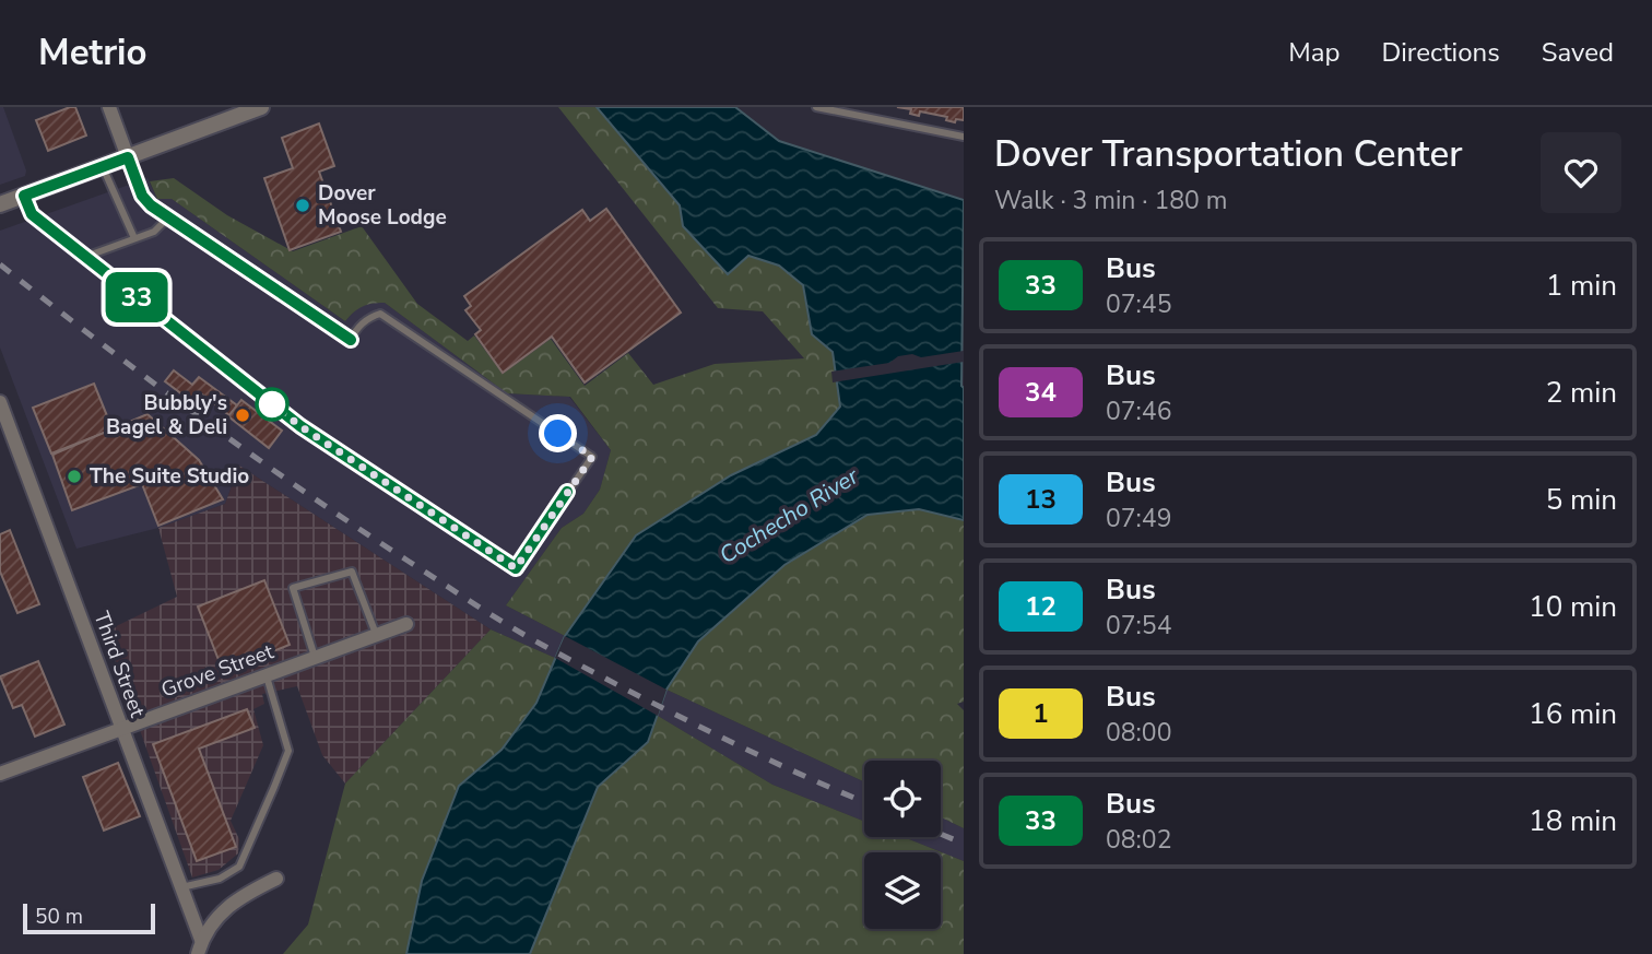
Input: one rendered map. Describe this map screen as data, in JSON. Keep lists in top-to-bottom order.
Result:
{
  "streets": {
    "street": ["Third Street", "Grove Street"]
  },
  "crossings": [
    ["Third Street", "Grove Street"]
  ],
  "water": ["Cochecho River"],
  "places": ["Dover Moose Lodge", "Bubbly's Bagel & Deli", "The Suite Studio"],
  "lines": ["bus line 33"],
  "scale_bar": "50 m",
  "page": {
    "header": "Metrio",
    "nav": ["Map", "Directions", "Saved"],
    "on_map": "33",
    "heading": ["Dover Transportation Center", "Walk · 3 min · 180 m"],
    "list": [
      {
        "mark": "33",
        "name": "Bus",
        "note": "07:45",
        "value": "1 min"
      },
      {
        "mark": "34",
        "name": "Bus",
        "note": "07:46",
        "value": "2 min"
      },
      {
        "mark": "13",
        "name": "Bus",
        "note": "07:49",
        "value": "5 min"
      },
      {
        "mark": "12",
        "name": "Bus",
        "note": "07:54",
        "value": "10 min"
      },
      {
        "mark": "1",
        "name": "Bus",
        "note": "08:00",
        "value": "16 min"
      },
      {
        "mark": "33",
        "name": "Bus",
        "note": "08:02",
        "value": "18 min"
      }
    ],
    "scale": "50 m"
  }
}
